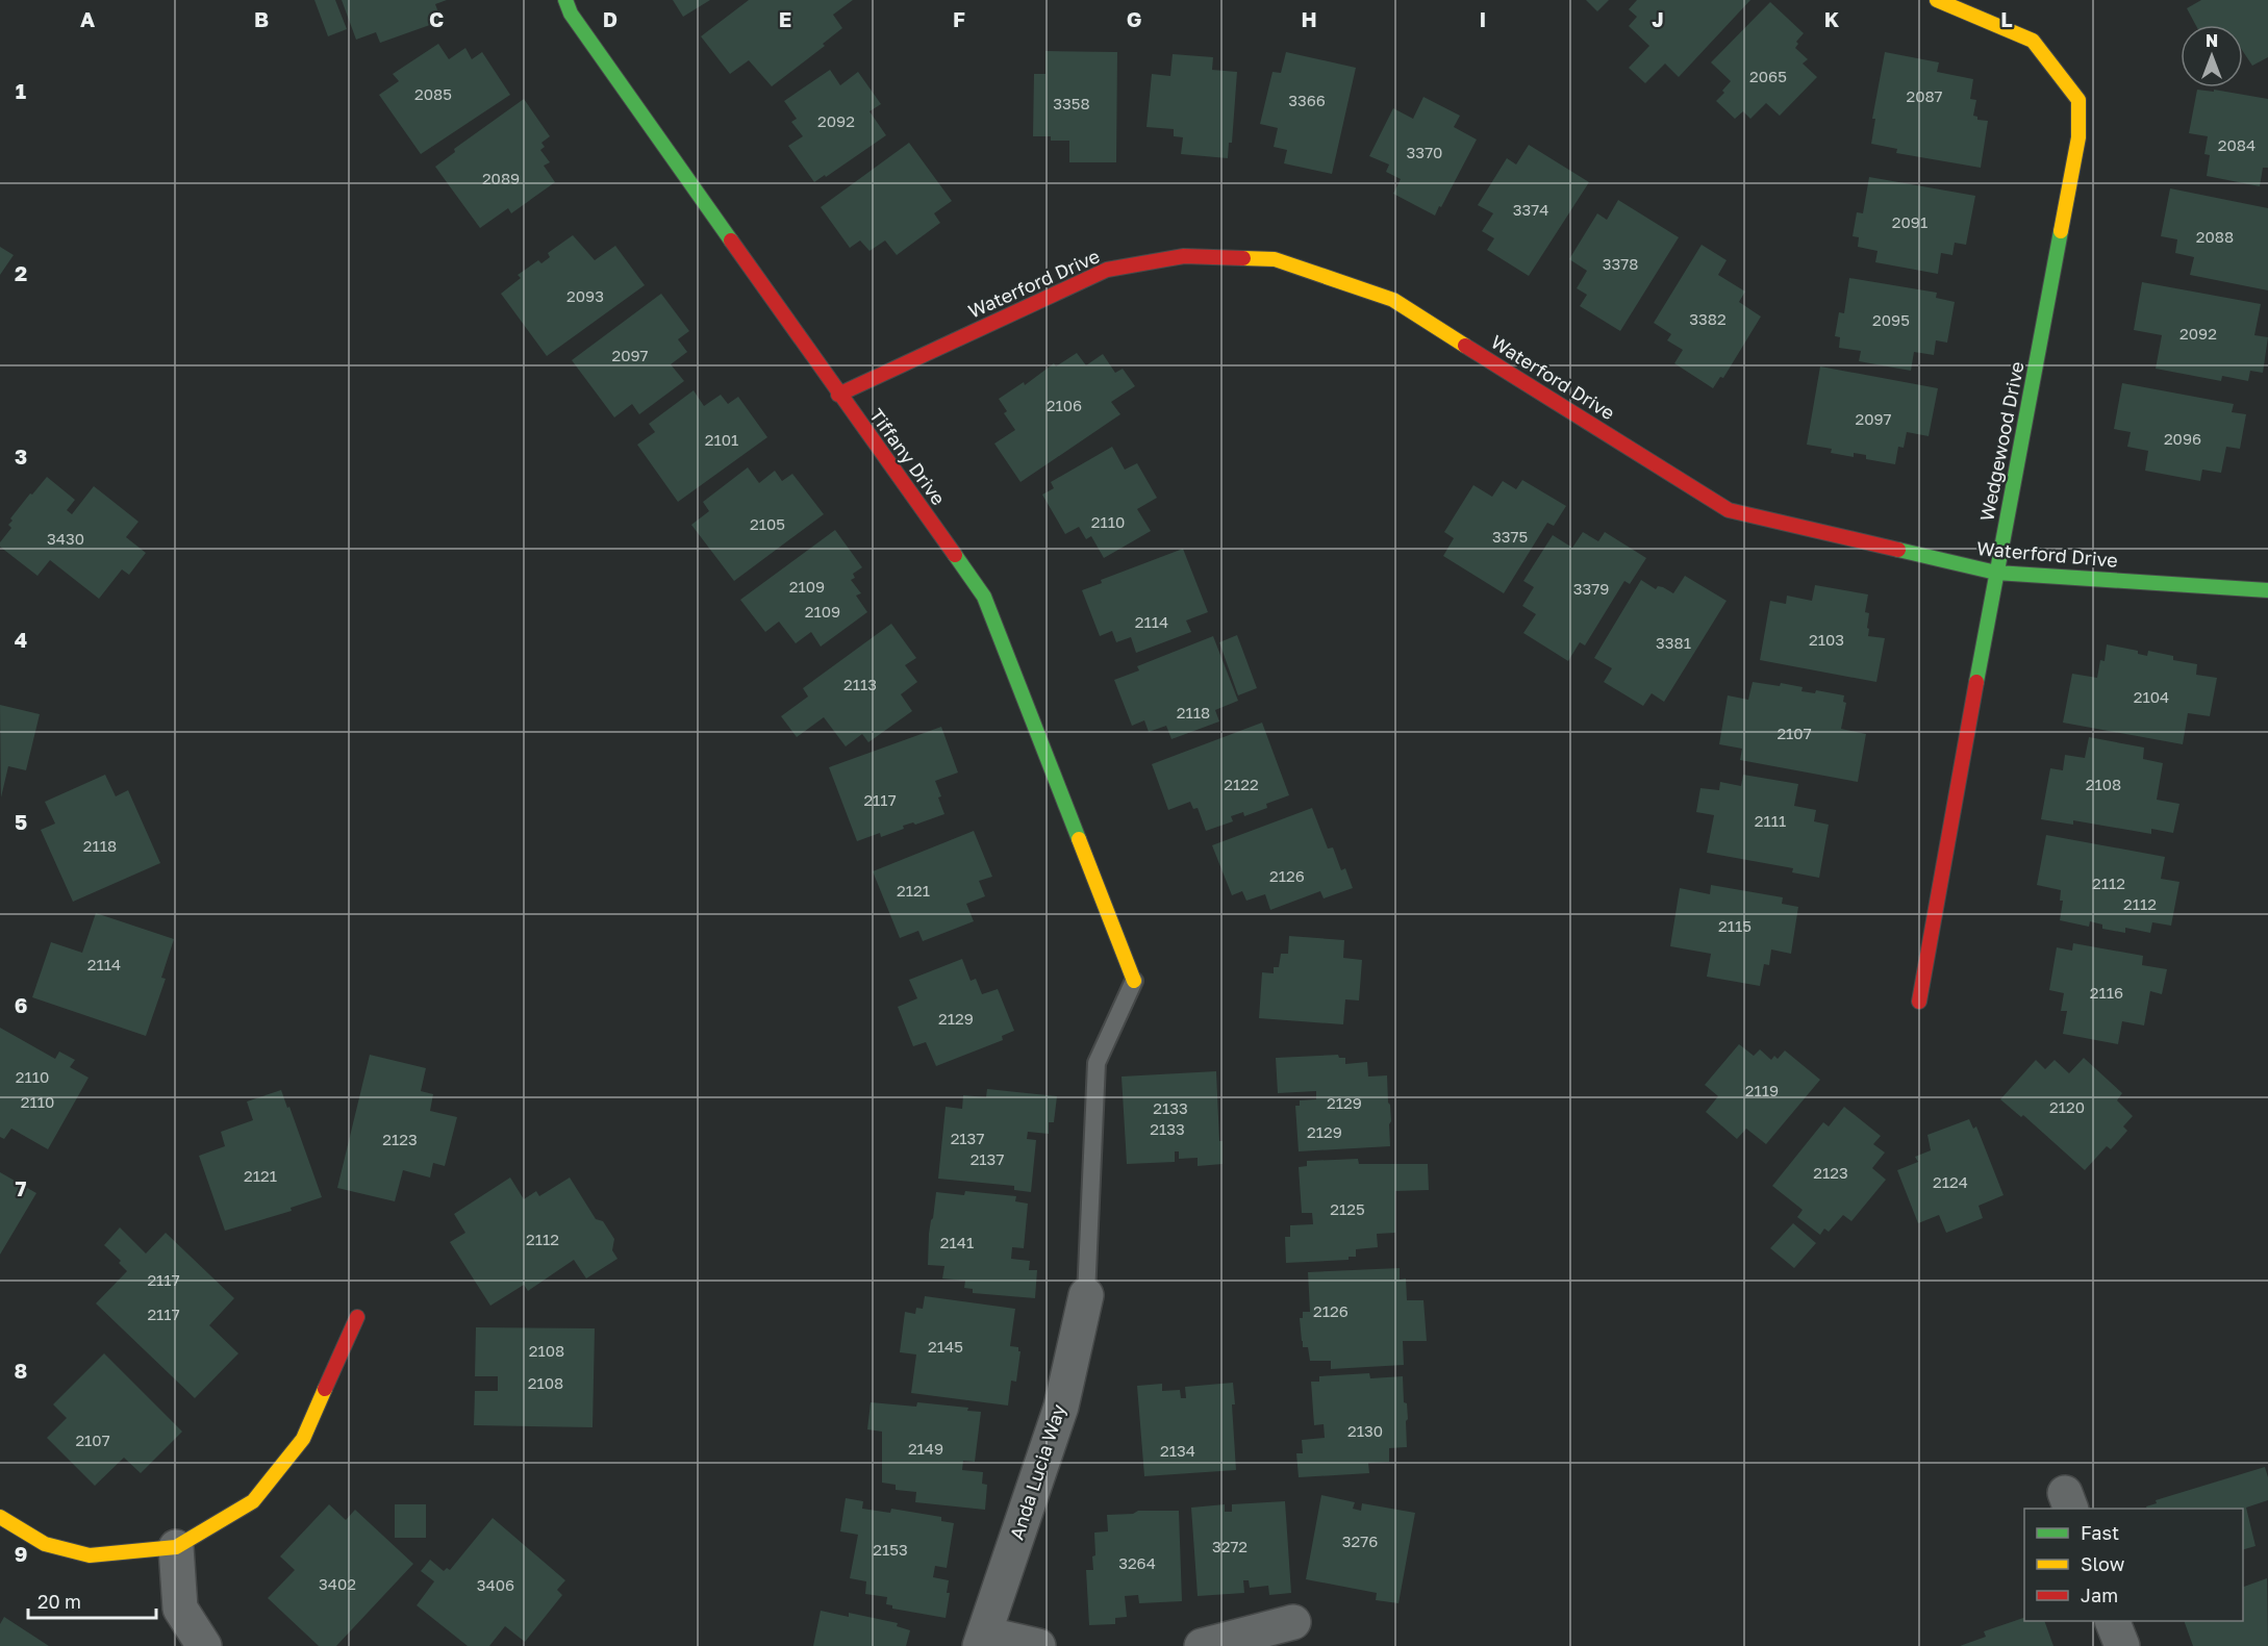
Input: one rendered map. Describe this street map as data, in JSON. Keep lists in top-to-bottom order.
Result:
{
  "streets": {
    "street": [
      "Waterford Drive",
      "Wedgewood Drive",
      "Tiffany Drive",
      "Anda Lucia Way"
    ]
  },
  "crossings": [
    ["Waterford Drive", "Wedgewood Drive"],
    ["Waterford Drive", "Tiffany Drive"]
  ],
  "house_numbers": [
    "2065",
    "2085",
    "2087",
    "3366",
    "3358",
    "2092",
    "2084",
    "3370",
    "2089",
    "3374",
    "2091",
    "2088",
    "3378",
    "2093",
    "3382",
    "2095",
    "2092",
    "2097",
    "2106",
    "2097",
    "2096",
    "2101",
    "2110",
    "2105",
    "3375",
    "3430",
    "2109",
    "3379",
    "2109",
    "2114",
    "2103",
    "3381",
    "2113",
    "2104",
    "2118",
    "2107",
    "2122",
    "2108",
    "2117",
    "2111",
    "2118",
    "2126",
    "2112",
    "2121",
    "2112",
    "2115",
    "2114",
    "2116",
    "2129",
    "2110",
    "2119",
    "2110",
    "2129",
    "2120",
    "2133",
    "2133",
    "2129",
    "2137",
    "2123",
    "2137",
    "2123",
    "2121",
    "2124",
    "2125",
    "2112",
    "2141",
    "2117",
    "2126",
    "2117",
    "2145",
    "2108",
    "2108",
    "2130",
    "2107",
    "2149",
    "2134",
    "3276",
    "3272",
    "2153",
    "3264",
    "3402",
    "3406"
  ],
  "legend": ["Fast", "Slow", "Jam"],
  "scale_bar": "20 m",
  "north": "top",
  "grid": {
    "columns": [
      "A",
      "B",
      "C",
      "D",
      "E",
      "F",
      "G",
      "H",
      "I",
      "J",
      "K",
      "L"
    ],
    "rows": [
      "1",
      "2",
      "3",
      "4",
      "5",
      "6",
      "7",
      "8",
      "9"
    ]
  }
}
